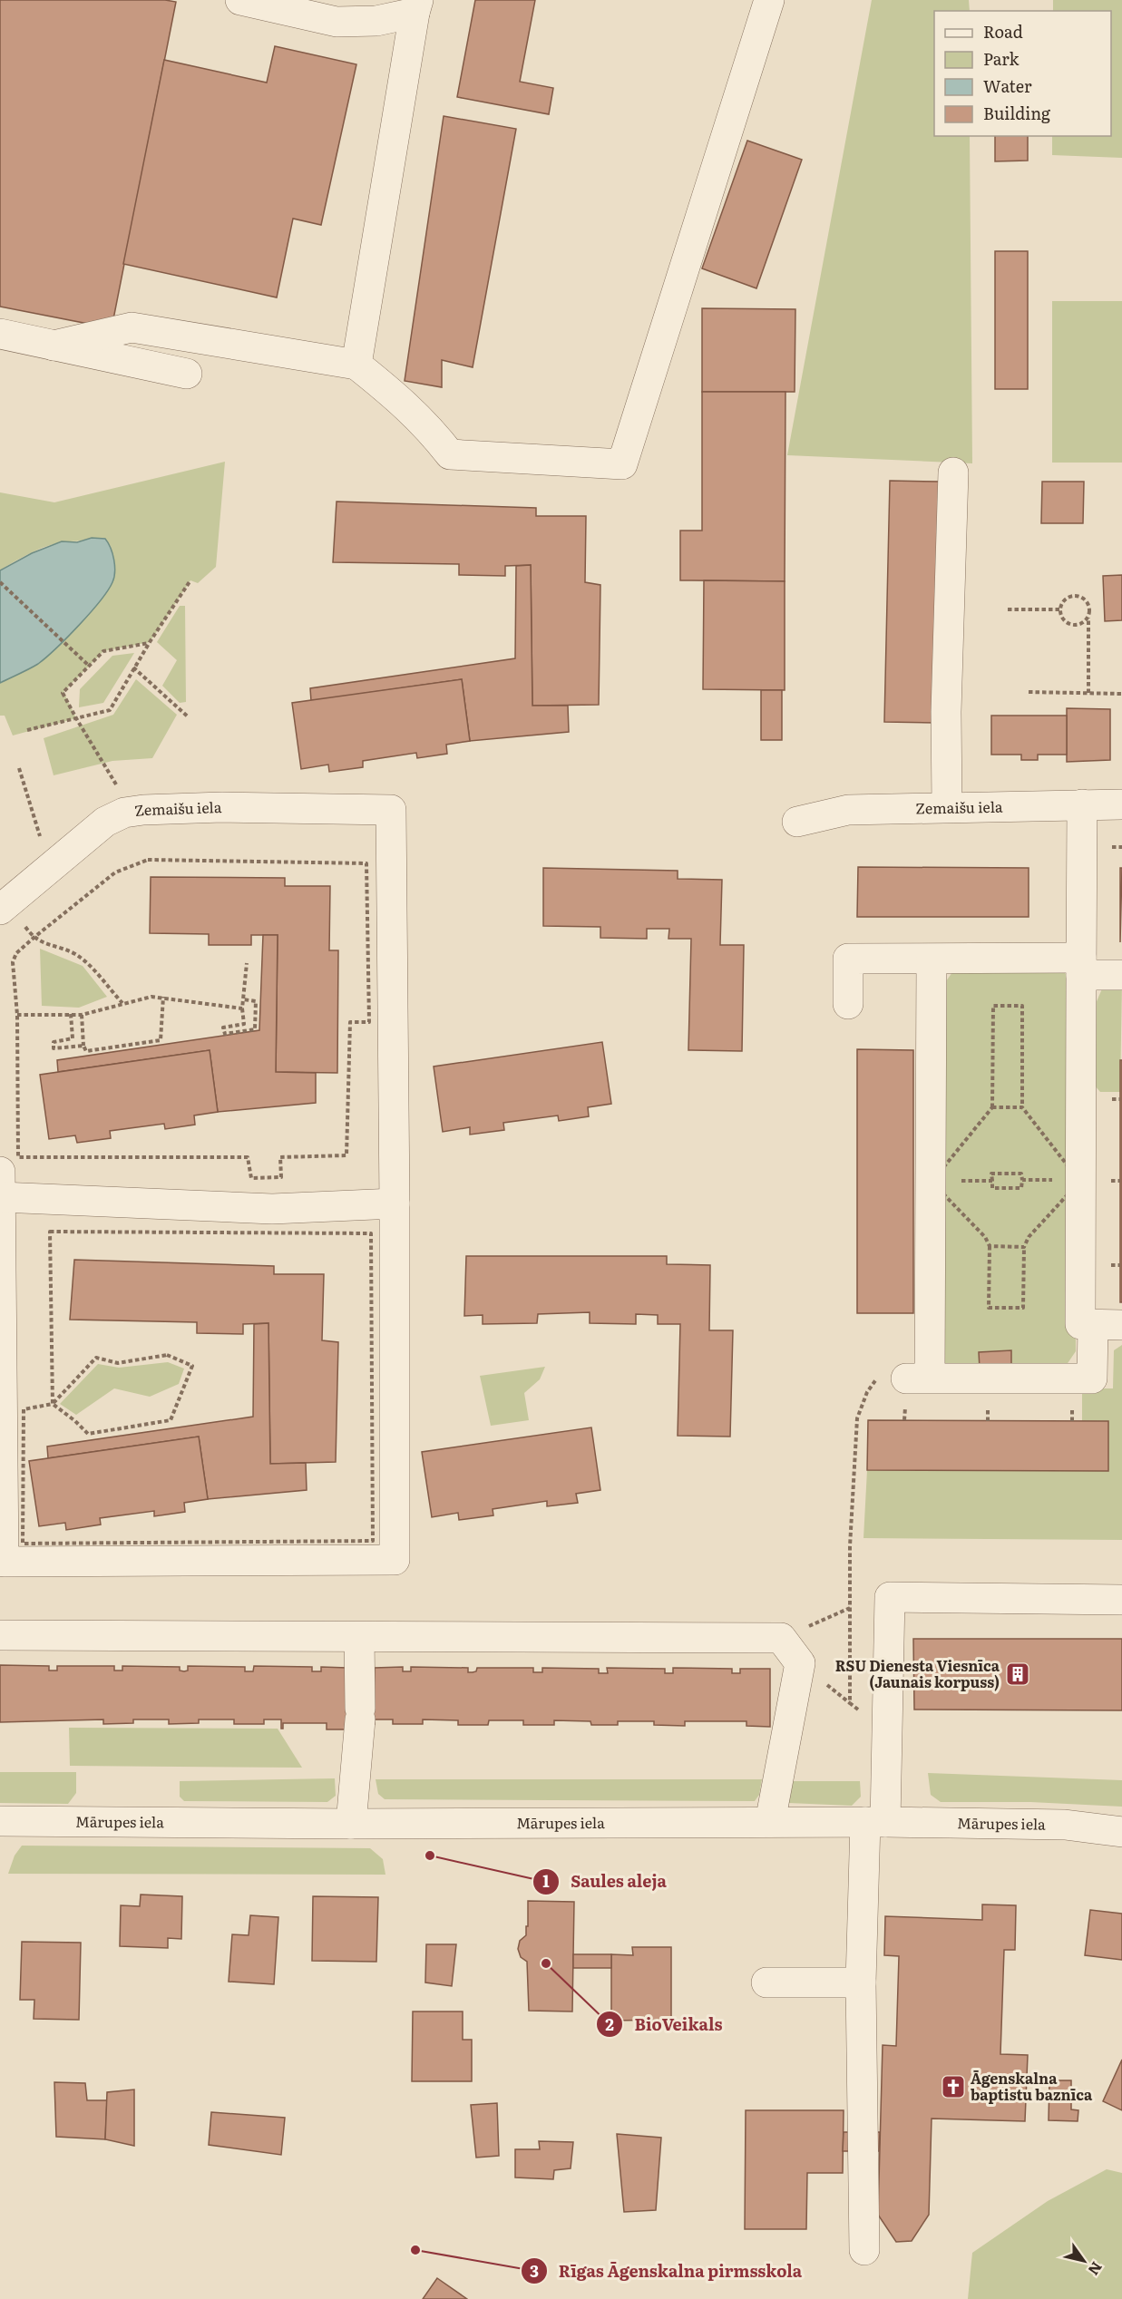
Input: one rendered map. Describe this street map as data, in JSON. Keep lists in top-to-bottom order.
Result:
{
  "streets": {
    "street": ["Zemaišu iela", "Mārupes iela"]
  },
  "places": {
    "building": ["RSU Dienesta Viesnīca (Jaunais korpuss)"],
    "other": ["Saules aleja", "BioVeikals", "Rīgas Āgenskalna pirmsskola"],
    "church": ["Āgenskalna baptistu baznīca"]
  },
  "legend": [
    "Road",
    "Park",
    "Water",
    "Building"
  ],
  "north": "bottom right"
}
